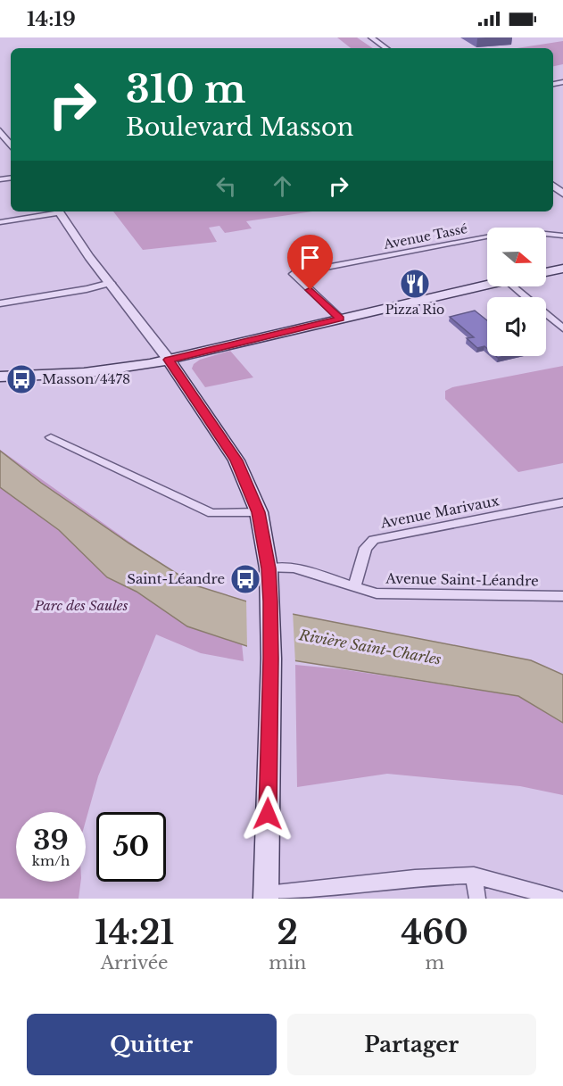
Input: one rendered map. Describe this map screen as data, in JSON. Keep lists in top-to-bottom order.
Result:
{
  "streets": {
    "street": ["Avenue Tassé", "Avenue Marivaux", "Avenue Saint-Léandre"]
  },
  "crossings": [
    ["Avenue Marivaux", "Avenue Saint-Léandre"]
  ],
  "water": ["Rivière Saint-Charles"],
  "parks": ["Parc des Saules"],
  "places": {
    "restaurant": ["Pizza Rio"],
    "bus stop": ["Masson/4478", "Saint-Léandre"]
  },
  "north": "right",
  "page": {
    "status": "14:19",
    "turn": ["310 m", "Boulevard Masson"],
    "speed": "39 km/h",
    "limit": "50",
    "eta": [
      "14:21",
      "Arrivée",
      "2",
      "min",
      "460",
      "m"
    ],
    "buttons": ["Quitter", "Partager"]
  }
}
